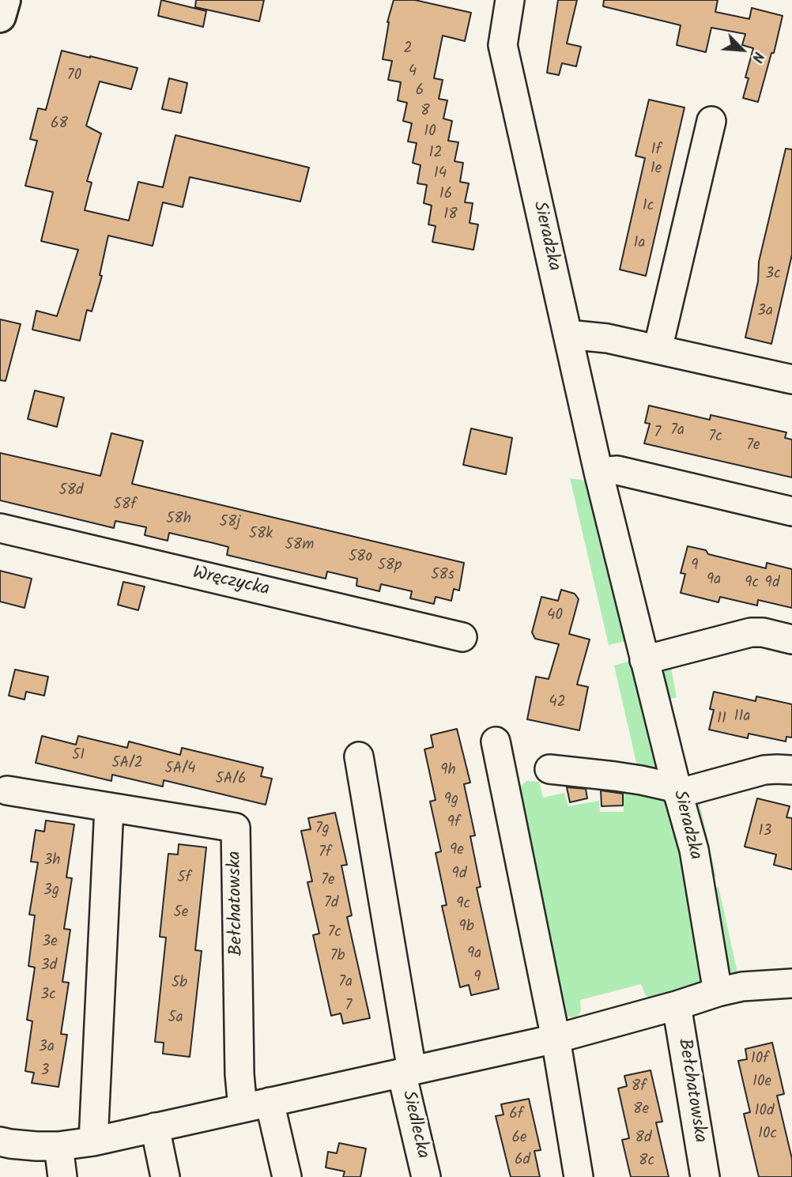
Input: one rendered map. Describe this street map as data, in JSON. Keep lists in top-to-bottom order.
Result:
{
  "streets": {
    "street": [
      "Sieradzka",
      "Wręczycka",
      "Bełchatowska",
      "Siedlecka"
    ]
  },
  "house_numbers": [
    "2",
    "4",
    "70",
    "6",
    "8",
    "68",
    "10",
    "1f",
    "12",
    "1e",
    "14",
    "16",
    "1c",
    "18",
    "1a",
    "3c",
    "3a",
    "7a",
    "7",
    "7c",
    "7e",
    "58d",
    "58f",
    "58h",
    "58j",
    "58k",
    "58m",
    "58o",
    "58p",
    "9",
    "58s",
    "9a",
    "9c",
    "9d",
    "40",
    "42",
    "11a",
    "11",
    "5I",
    "5A/2",
    "5A/4",
    "9h",
    "5A/6",
    "9g",
    "9f",
    "7g",
    "13",
    "9e",
    "7f",
    "3h",
    "9d",
    "5f",
    "7e",
    "3g",
    "7d",
    "9c",
    "5e",
    "9b",
    "7c",
    "3e",
    "9a",
    "7b",
    "3d",
    "9",
    "7a",
    "5b",
    "3c",
    "7",
    "5a",
    "3a",
    "10f",
    "3",
    "10e",
    "8f",
    "8e",
    "10d",
    "6f",
    "10c",
    "6e",
    "8d",
    "6d",
    "8c"
  ],
  "north": "bottom right"
}
